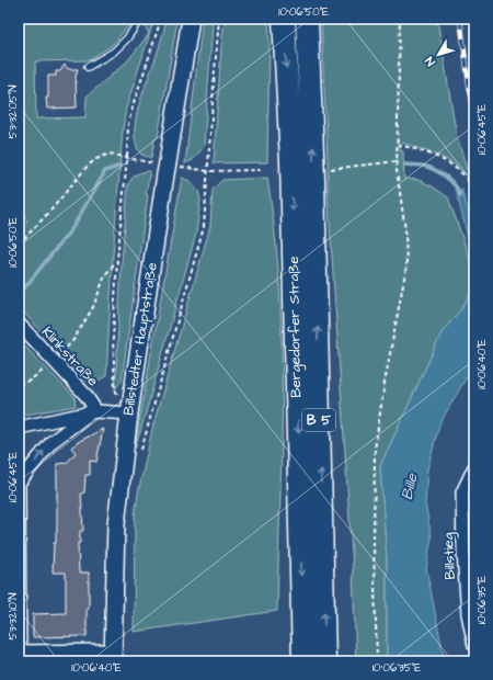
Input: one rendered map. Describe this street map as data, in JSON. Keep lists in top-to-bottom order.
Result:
{
  "streets": {
    "highway": ["Bergedorfer Straße", "B 5"],
    "street": ["Billstedter Hauptstraße", "Klinkstraße", "Billstieg"]
  },
  "water": ["Bille"],
  "north": "bottom left",
  "coordinates": [
    "10°06'50\"E",
    "53°32'05\"N",
    "10°06'45\"E",
    "10°06'40\"E",
    "10°06'35\"E",
    "53°32'10\"N"
  ]
}
